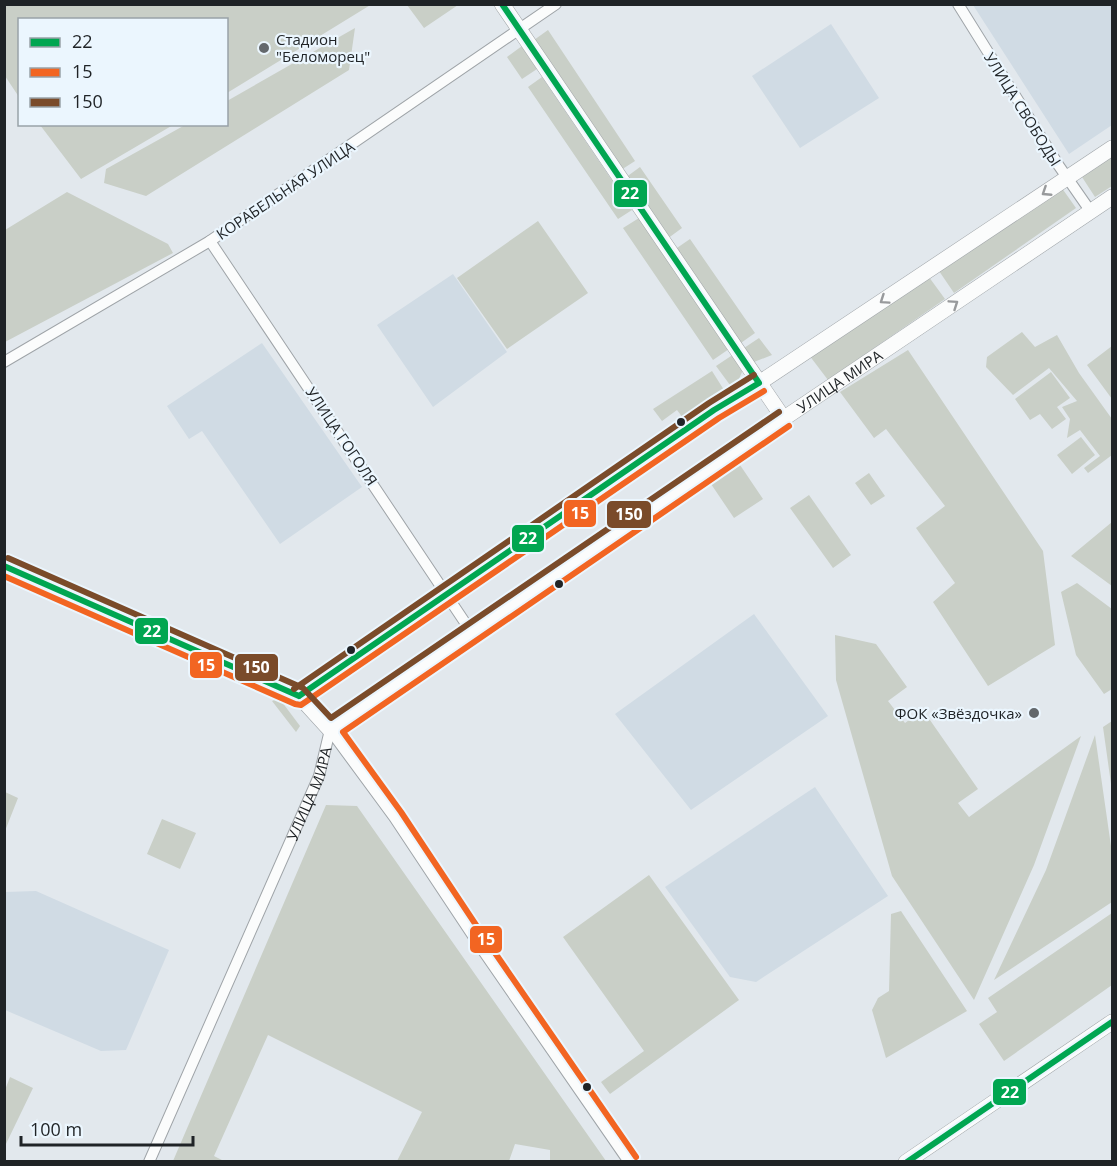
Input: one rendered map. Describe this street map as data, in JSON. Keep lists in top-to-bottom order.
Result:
{
  "streets": {
    "main road": ["УЛИЦА МИРА"],
    "street": ["УЛИЦА СВОБОДЫ", "КОРАБЕЛЬНАЯ УЛИЦА", "УЛИЦА ГОГОЛЯ"]
  },
  "crossings": [
    ["УЛИЦА СВОБОДЫ", "УЛИЦА МИРА"],
    ["КОРАБЕЛЬНАЯ УЛИЦА", "УЛИЦА ГОГОЛЯ"],
    ["УЛИЦА МИРА", "УЛИЦА ГОГОЛЯ"]
  ],
  "places": ["Стадион \"Беломорец\"", "ФОК «Звёздочка»"],
  "lines": ["transit line 22", "transit line 150", "transit line 15"],
  "legend": ["22", "15", "150"],
  "scale_bar": "100 m"
}
